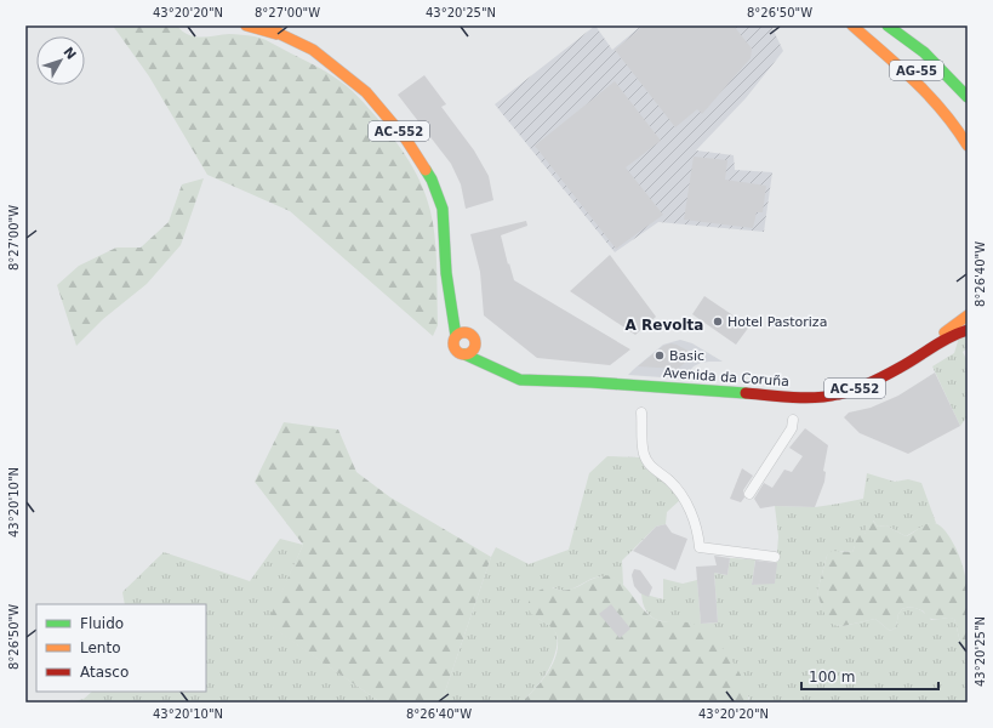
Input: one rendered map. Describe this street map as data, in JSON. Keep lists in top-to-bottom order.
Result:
{
  "streets": {
    "main road": ["AG-55", "AC-552", "Avenida da Coruña"]
  },
  "crossings": [
    ["AC-552", "Avenida da Coruña"]
  ],
  "districts": ["A Revolta"],
  "places": ["Hotel Pastoriza", "Basic"],
  "legend": ["Fluido", "Lento", "Atasco"],
  "scale_bar": "100 m",
  "north": "top right",
  "coordinates": [
    "43°20'20\"N",
    "8°27'00\"W",
    "43°20'25\"N",
    "8°26'50\"W",
    "8°26'40\"W",
    "43°20'10\"N"
  ]
}
